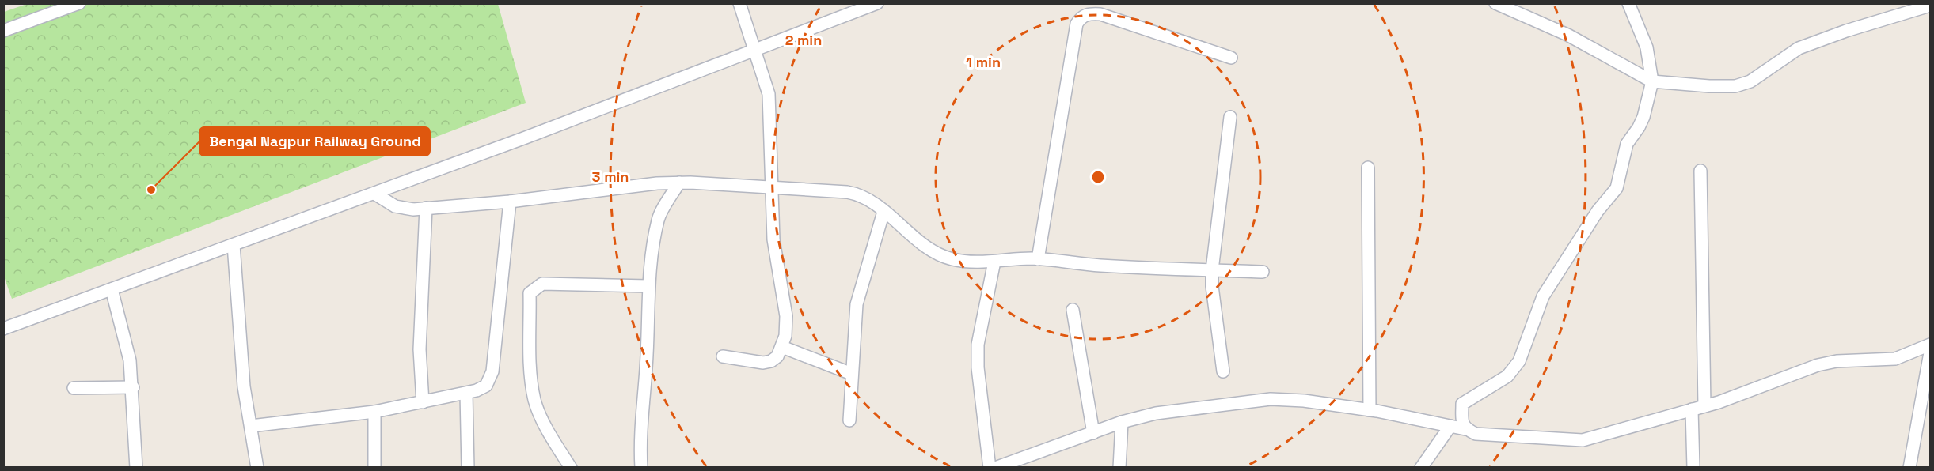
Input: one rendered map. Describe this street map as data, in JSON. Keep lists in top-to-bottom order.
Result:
{
  "places": ["Bengal Nagpur Railway Ground"],
  "rings": ["2 min", "1 min", "3 min"]
}
